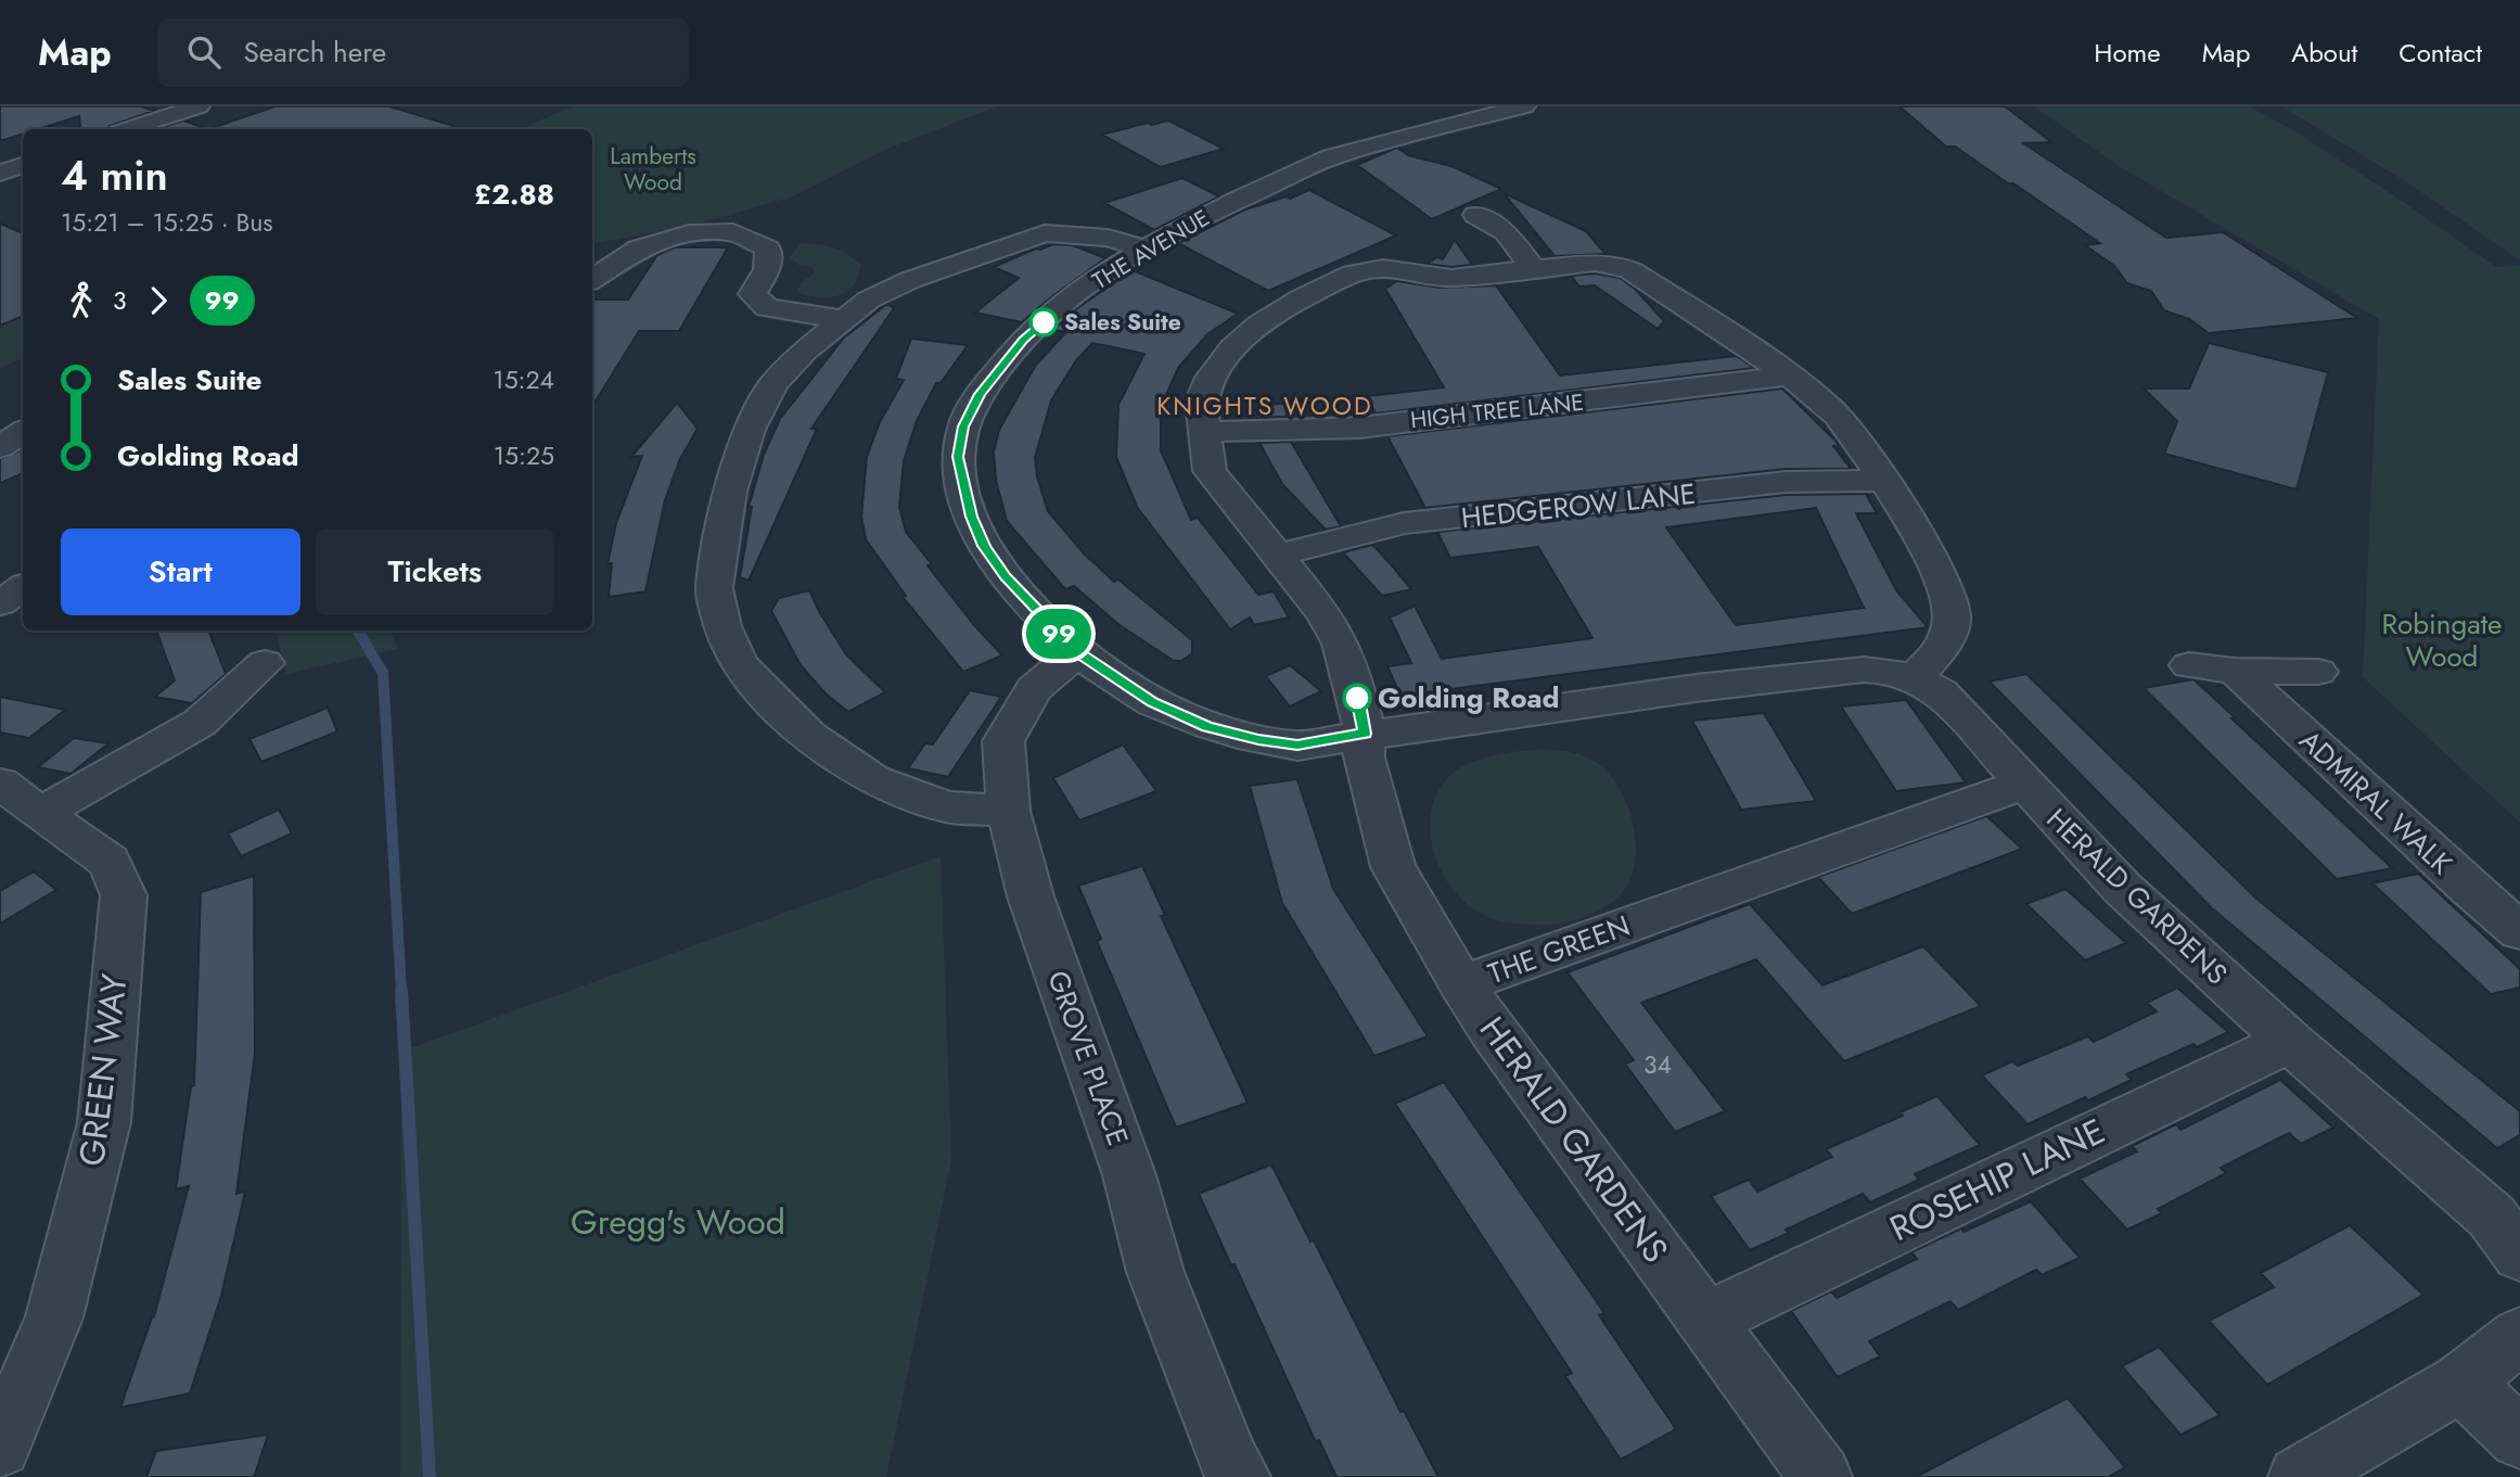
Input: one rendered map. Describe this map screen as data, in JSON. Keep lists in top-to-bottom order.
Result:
{
  "streets": {
    "street": [
      "THE AVENUE",
      "HIGH TREE LANE",
      "HEDGEROW LANE",
      "ADMIRAL WALK",
      "HERALD GARDENS",
      "THE GREEN",
      "GROVE PLACE",
      "GREEN WAY",
      "ROSEHIP LANE"
    ]
  },
  "crossings": [
    ["THE AVENUE", "HERALD GARDENS"],
    ["THE AVENUE", "THE GREEN"],
    ["THE AVENUE", "GROVE PLACE"],
    ["HERALD GARDENS", "THE GREEN"],
    ["HERALD GARDENS", "ROSEHIP LANE"]
  ],
  "districts": ["KNIGHTS WOOD"],
  "parks": ["Lamberts Wood", "Robingate Wood", "Gregg's Wood"],
  "places": ["Sales Suite", "Golding Road"],
  "lines": ["bus line 99"],
  "house_numbers": ["34"],
  "page": {
    "header": "Map",
    "search": "Search here",
    "nav": [
      "Home",
      "Map",
      "About",
      "Contact"
    ],
    "on_map": "99",
    "heading": ["4 min", "15:21 – 15:25 · Bus", "£2.88"],
    "legs": ["3", "99"],
    "list": [
      {
        "name": "Sales Suite",
        "value": "15:24"
      },
      {
        "name": "Golding Road",
        "value": "15:25"
      }
    ],
    "buttons": ["Start", "Tickets"]
  }
}
